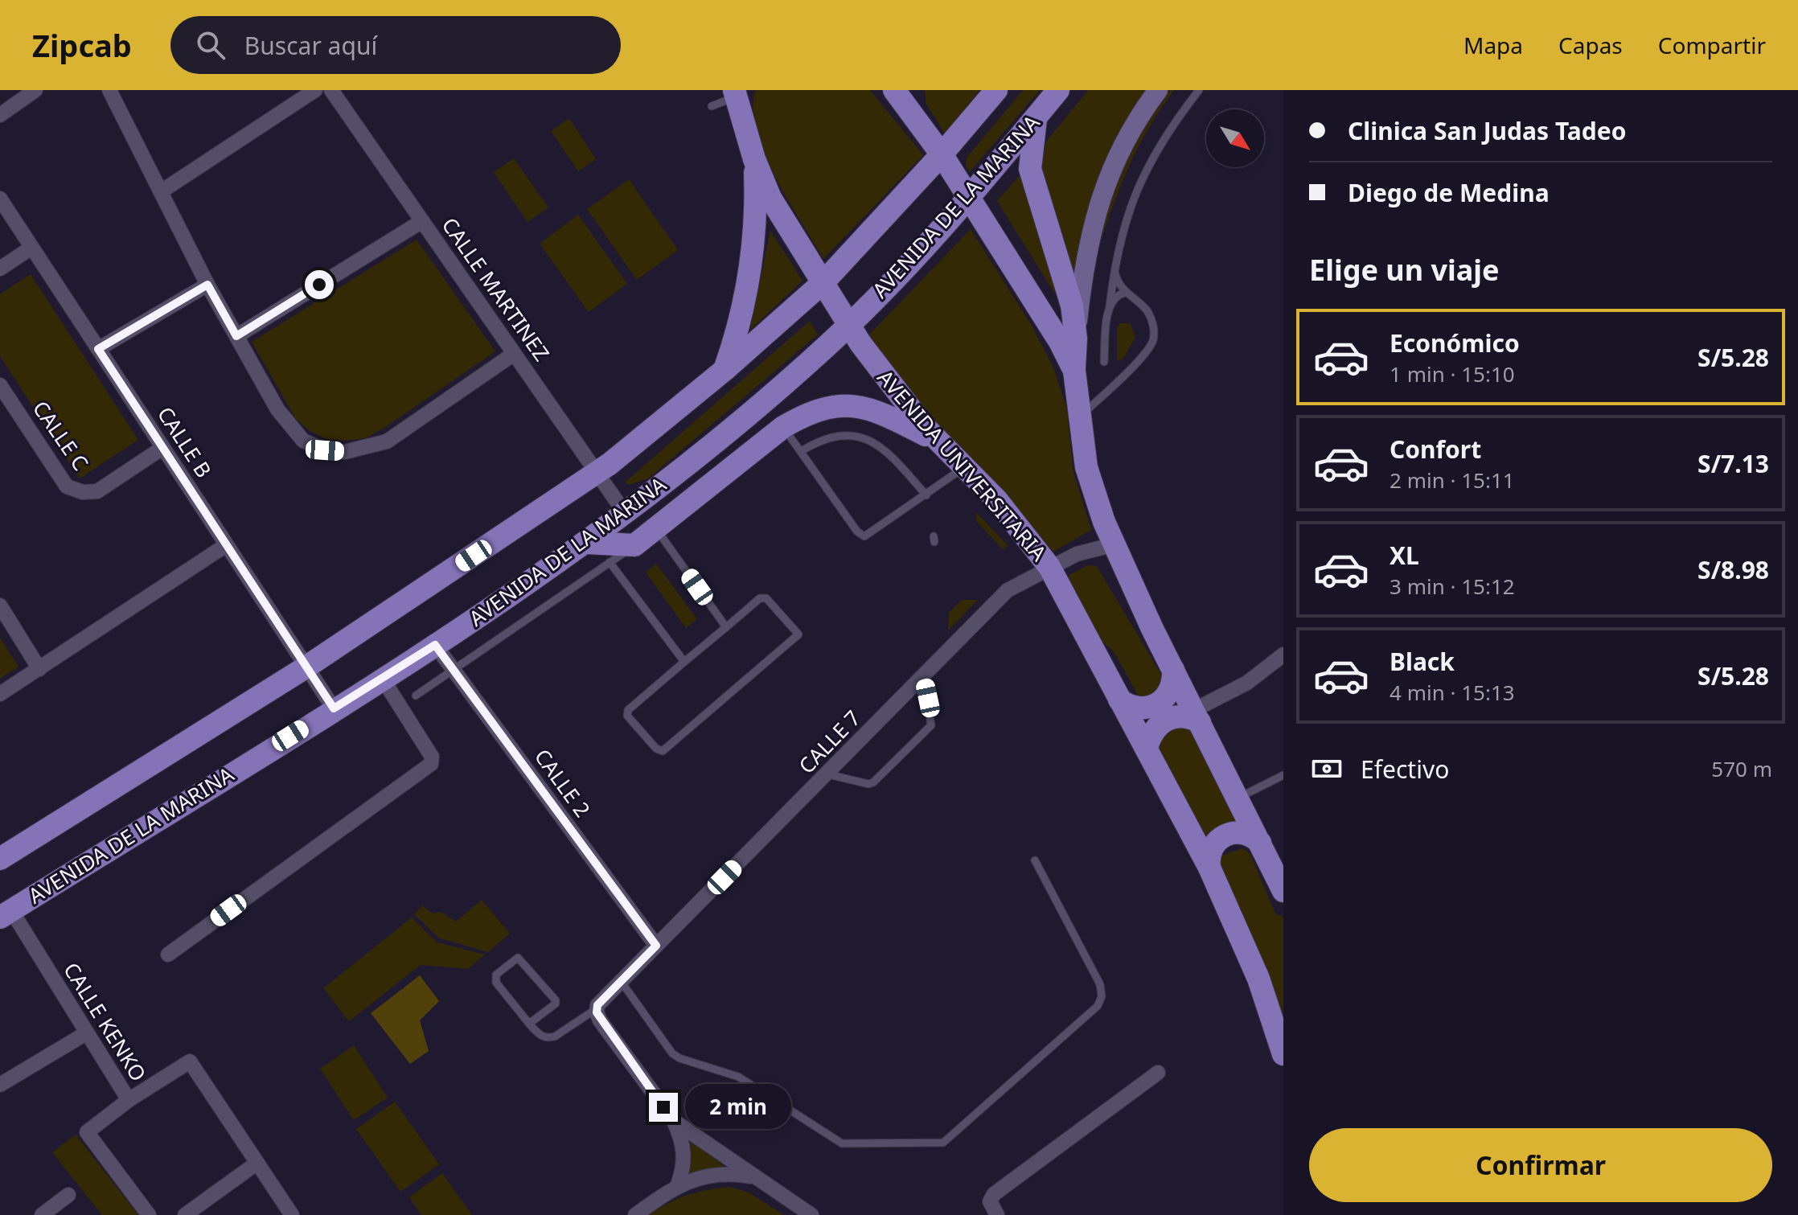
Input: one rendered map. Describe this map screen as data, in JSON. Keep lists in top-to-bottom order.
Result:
{
  "streets": {
    "main road": ["AVENIDA DE LA MARINA", "AVENIDA UNIVERSITARIA"],
    "street": [
      "CALLE MARTINEZ",
      "CALLE C",
      "CALLE B",
      "CALLE 7",
      "CALLE 2",
      "CALLE KENKO"
    ]
  },
  "crossings": [
    ["AVENIDA DE LA MARINA", "CALLE MARTINEZ"],
    ["AVENIDA DE LA MARINA", "CALLE B"],
    ["AVENIDA DE LA MARINA", "AVENIDA UNIVERSITARIA"],
    ["AVENIDA DE LA MARINA", "CALLE 2"],
    ["AVENIDA DE LA MARINA", "CALLE KENKO"],
    ["CALLE C", "CALLE B"],
    ["AVENIDA UNIVERSITARIA", "CALLE 7"],
    ["CALLE 7", "CALLE 2"]
  ],
  "north": "bottom right",
  "page": {
    "header": "Zipcab",
    "search": "Buscar aquí",
    "nav": ["Mapa", "Capas", "Compartir"],
    "banner": ["Clinica San Judas Tadeo", "Diego de Medina"],
    "heading": "Elige un viaje",
    "list": [
      {
        "name": "Económico",
        "note": "1 min · 15:10",
        "value": "S/5.28"
      },
      {
        "name": "Confort",
        "note": "2 min · 15:11",
        "value": "S/7.13"
      },
      {
        "name": "XL",
        "note": "3 min · 15:12",
        "value": "S/8.98"
      },
      {
        "name": "Black",
        "note": "4 min · 15:13",
        "value": "S/5.28"
      }
    ],
    "pay": ["Efectivo", "570 m"],
    "bubble": "2 min",
    "buttons": "Confirmar"
  }
}
